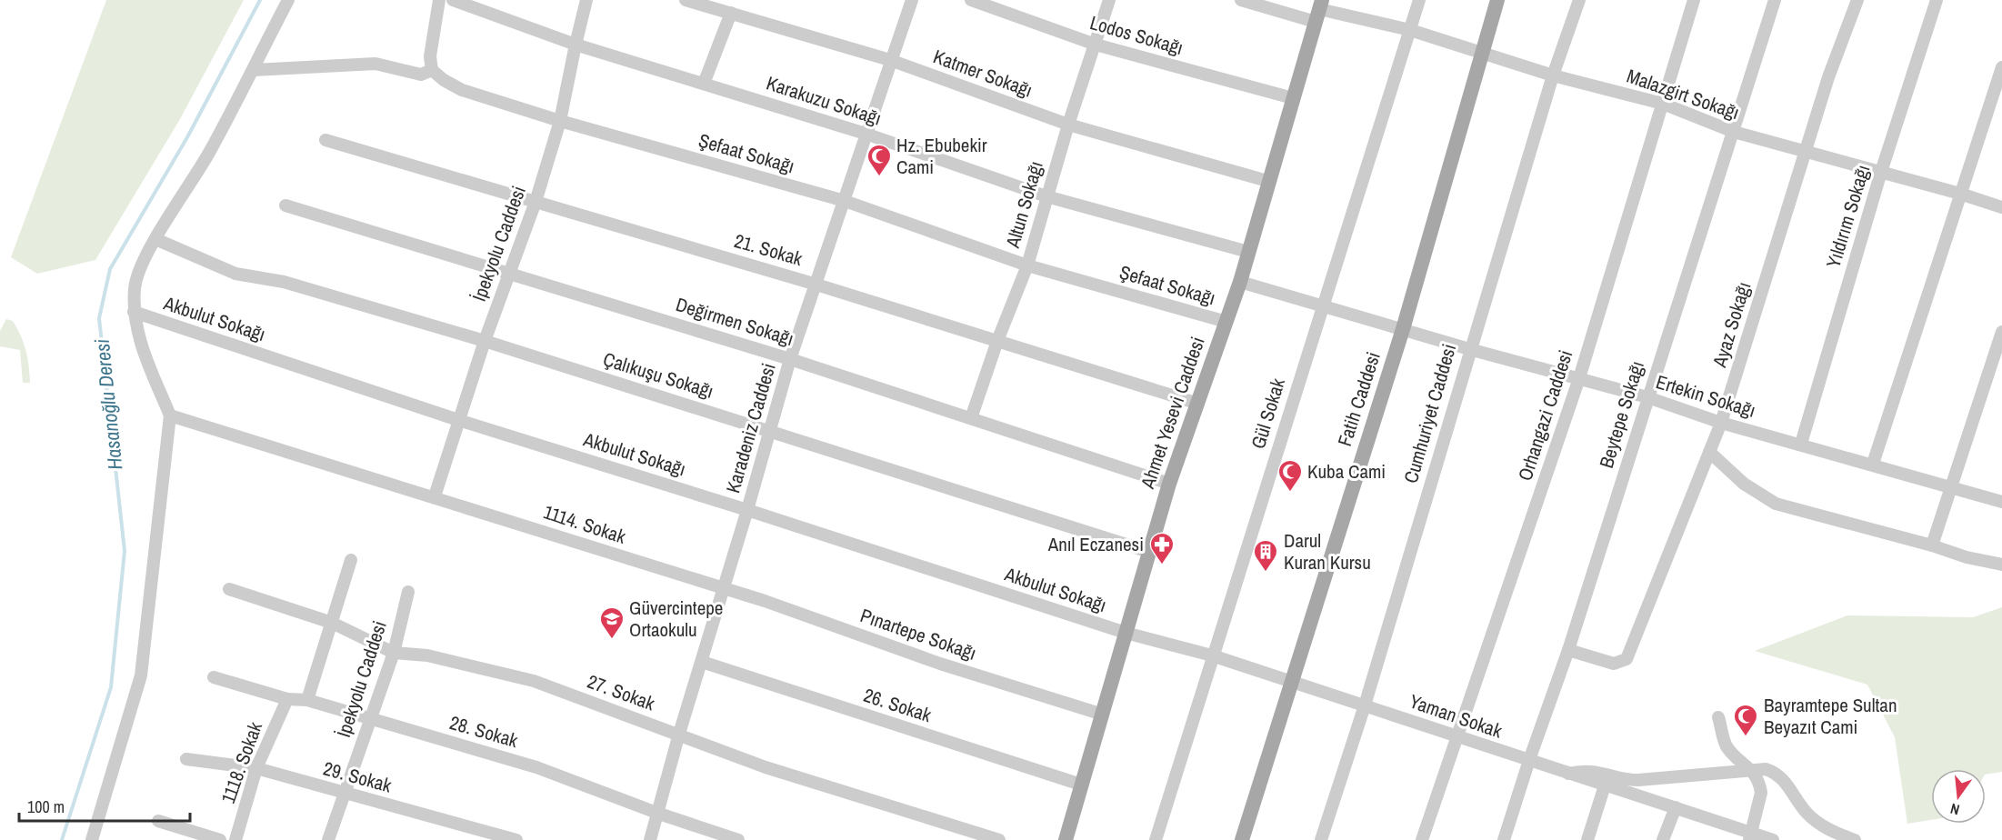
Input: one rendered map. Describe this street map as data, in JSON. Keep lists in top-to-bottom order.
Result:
{
  "streets": {
    "main road": ["Fatih Caddesi", "Ahmet Yesevi Caddesi"],
    "street": [
      "Lodos Sokağı",
      "Katmer Sokağı",
      "Malazgirt Sokağı",
      "Karakuzu Sokağı",
      "Şefaat Sokağı",
      "Altun Sokağı",
      "Yıldırım Sokağı",
      "İpekyolu Caddesi",
      "21. Sokak",
      "Akbulut Sokağı",
      "Değirmen Sokağı",
      "Ayaz Sokağı",
      "Çalıkuşu Sokağı",
      "Ertekin Sokağı",
      "Gül Sokak",
      "Cumhuriyet Caddesi",
      "Beytepe Sokağı",
      "Orhangazi Caddesi",
      "Karadeniz Caddesi",
      "1114. Sokak",
      "Pınartepe Sokağı",
      "27. Sokak",
      "26. Sokak",
      "Yaman Sokak",
      "28. Sokak",
      "1118. Sokak",
      "29. Sokak"
    ]
  },
  "crossings": [
    ["Lodos Sokağı", "Altun Sokağı"],
    ["Lodos Sokağı", "Ahmet Yesevi Caddesi"],
    ["Katmer Sokağı", "Altun Sokağı"],
    ["Katmer Sokağı", "Ahmet Yesevi Caddesi"],
    ["Katmer Sokağı", "Karadeniz Caddesi"],
    ["Malazgirt Sokağı", "Yıldırım Sokağı"],
    ["Malazgirt Sokağı", "Ayaz Sokağı"],
    ["Malazgirt Sokağı", "Fatih Caddesi"],
    ["Malazgirt Sokağı", "Ahmet Yesevi Caddesi"],
    ["Malazgirt Sokağı", "Gül Sokak"],
    ["Malazgirt Sokağı", "Cumhuriyet Caddesi"],
    ["Malazgirt Sokağı", "Beytepe Sokağı"],
    ["Malazgirt Sokağı", "Orhangazi Caddesi"],
    ["Karakuzu Sokağı", "Altun Sokağı"],
    ["Karakuzu Sokağı", "İpekyolu Caddesi"],
    ["Karakuzu Sokağı", "Ahmet Yesevi Caddesi"],
    ["Karakuzu Sokağı", "Karadeniz Caddesi"],
    ["Şefaat Sokağı", "Altun Sokağı"],
    ["Şefaat Sokağı", "İpekyolu Caddesi"],
    ["Şefaat Sokağı", "Ahmet Yesevi Caddesi"],
    ["Şefaat Sokağı", "Karadeniz Caddesi"],
    ["Altun Sokağı", "21. Sokak"],
    ["Altun Sokağı", "Değirmen Sokağı"],
    ["Yıldırım Sokağı", "Ertekin Sokağı"],
    ["İpekyolu Caddesi", "21. Sokak"],
    ["İpekyolu Caddesi", "Akbulut Sokağı"],
    ["İpekyolu Caddesi", "Değirmen Sokağı"],
    ["İpekyolu Caddesi", "Çalıkuşu Sokağı"],
    ["İpekyolu Caddesi", "1114. Sokak"],
    ["İpekyolu Caddesi", "27. Sokak"],
    ["İpekyolu Caddesi", "28. Sokak"],
    ["İpekyolu Caddesi", "29. Sokak"],
    ["21. Sokak", "Ahmet Yesevi Caddesi"],
    ["21. Sokak", "Karadeniz Caddesi"],
    ["Akbulut Sokağı", "Ahmet Yesevi Caddesi"],
    ["Akbulut Sokağı", "Karadeniz Caddesi"],
    ["Akbulut Sokağı", "Yaman Sokak"],
    ["Değirmen Sokağı", "Ahmet Yesevi Caddesi"],
    ["Değirmen Sokağı", "Karadeniz Caddesi"],
    ["Ayaz Sokağı", "Ertekin Sokağı"],
    ["Ayaz Sokağı", "Beytepe Sokağı"],
    ["Çalıkuşu Sokağı", "Ahmet Yesevi Caddesi"],
    ["Çalıkuşu Sokağı", "Karadeniz Caddesi"],
    ["Ertekin Sokağı", "Fatih Caddesi"],
    ["Ertekin Sokağı", "Ahmet Yesevi Caddesi"],
    ["Ertekin Sokağı", "Gül Sokak"],
    ["Ertekin Sokağı", "Cumhuriyet Caddesi"],
    ["Ertekin Sokağı", "Beytepe Sokağı"],
    ["Ertekin Sokağı", "Orhangazi Caddesi"],
    ["Fatih Caddesi", "Yaman Sokak"],
    ["Ahmet Yesevi Caddesi", "Pınartepe Sokağı"],
    ["Ahmet Yesevi Caddesi", "26. Sokak"],
    ["Ahmet Yesevi Caddesi", "Yaman Sokak"],
    ["Gül Sokak", "Yaman Sokak"],
    ["Cumhuriyet Caddesi", "Yaman Sokak"],
    ["Beytepe Sokağı", "Yaman Sokak"],
    ["Orhangazi Caddesi", "Yaman Sokak"],
    ["Karadeniz Caddesi", "1114. Sokak"],
    ["Karadeniz Caddesi", "Pınartepe Sokağı"],
    ["Karadeniz Caddesi", "27. Sokak"],
    ["Karadeniz Caddesi", "26. Sokak"],
    ["Karadeniz Caddesi", "28. Sokak"],
    ["1114. Sokak", "Pınartepe Sokağı"],
    ["28. Sokak", "1118. Sokak"],
    ["1118. Sokak", "29. Sokak"]
  ],
  "water": ["Hasanoğlu Deresi"],
  "places": {
    "mosque": ["Hz. Ebubekir Cami", "Kuba Cami", "Bayramtepe Sultan Beyazıt Cami"],
    "pharmacy": ["Anıl Eczanesi"],
    "building": ["Darul Kuran Kursu"],
    "school or university": ["Güvercintepe Ortaokulu"]
  },
  "scale_bar": "100 m",
  "north": "bottom"
}
